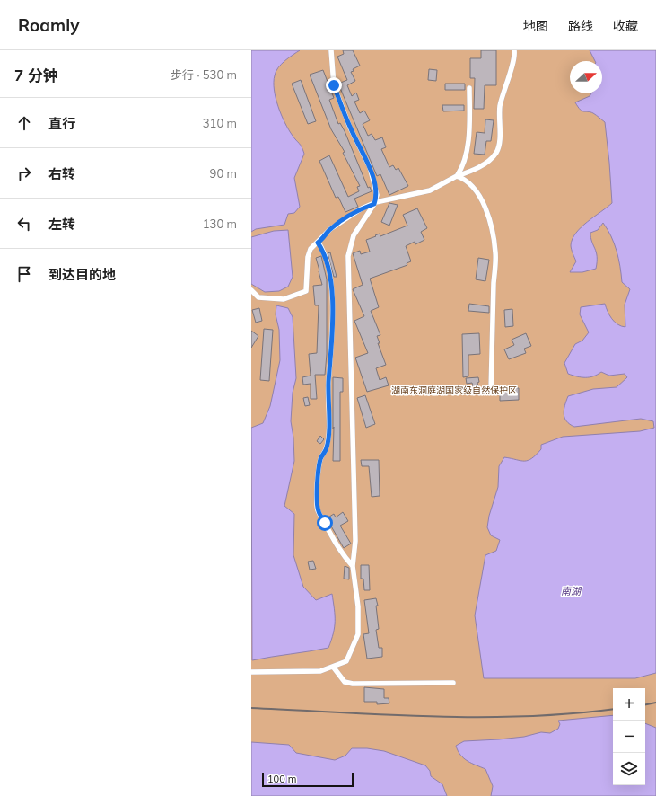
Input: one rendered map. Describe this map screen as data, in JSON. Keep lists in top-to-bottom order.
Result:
{
  "water": ["南湖"],
  "parks": ["湖南东洞庭湖国家级自然保护区"],
  "scale_bar": "100 m",
  "north": "right",
  "page": {
    "header": "Roamly",
    "nav": ["地图", "路线", "收藏"],
    "heading": ["7 分钟", "步行 · 530 m"],
    "list": [
      ["直行", "310 m"],
      ["右转", "90 m"],
      ["左转", "130 m"],
      "到达目的地"
    ],
    "map_buttons": ["+", "−"],
    "scale": "100 m"
  }
}
